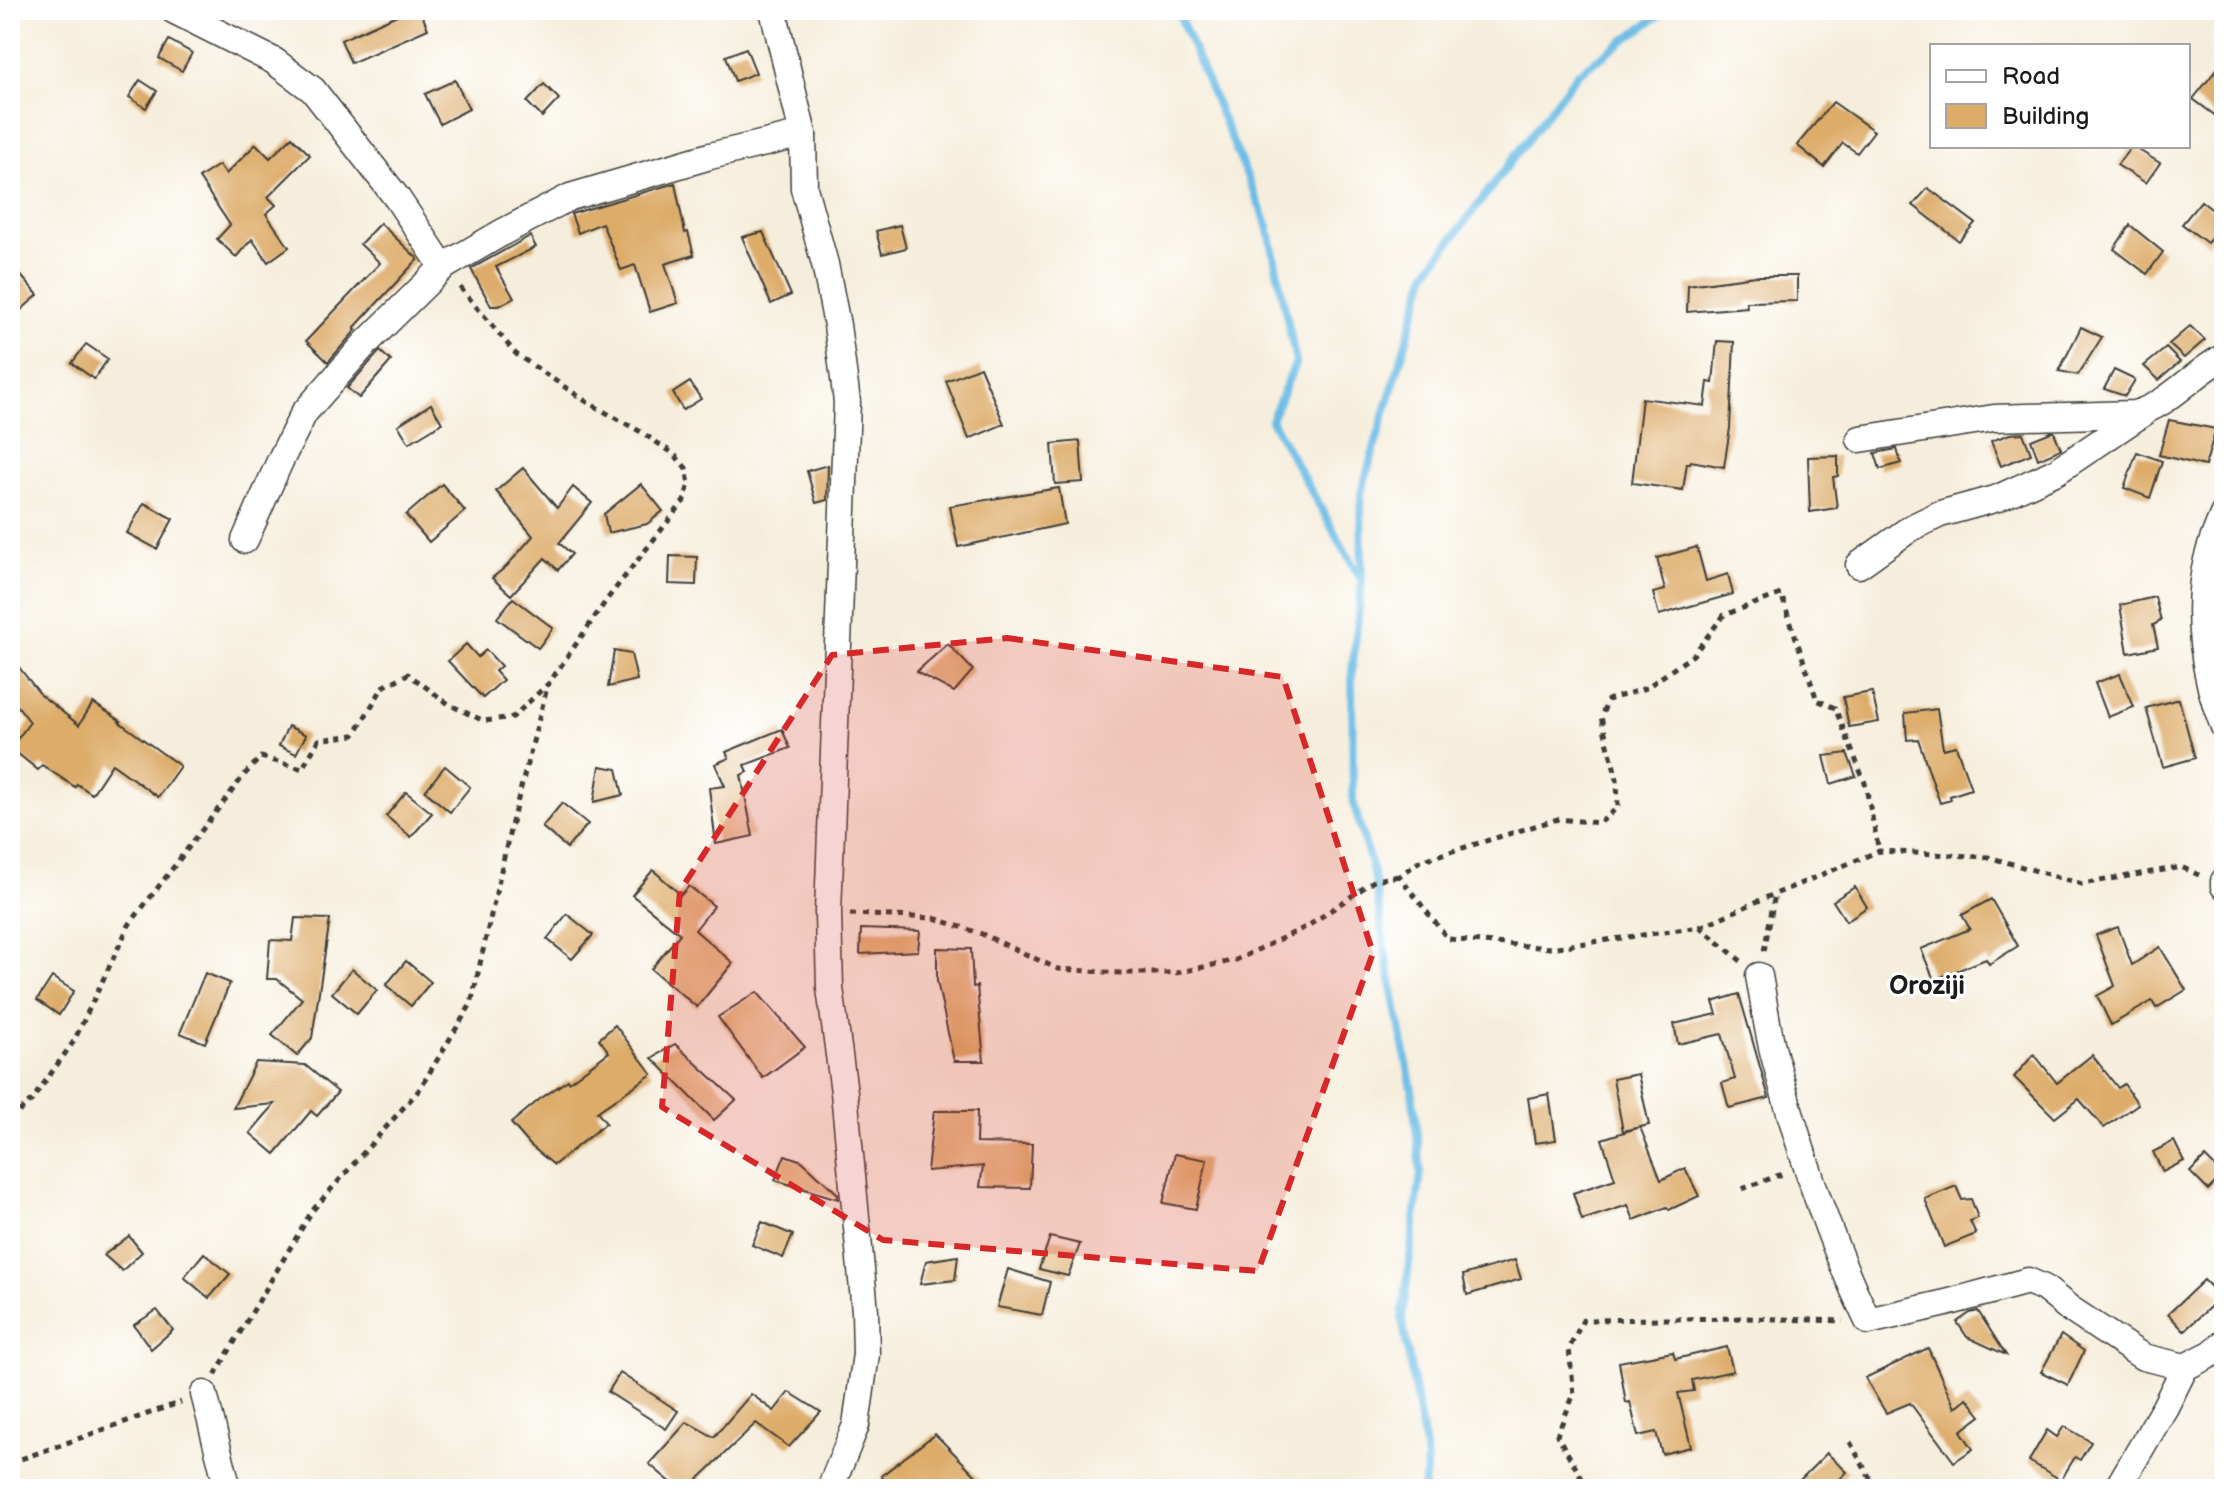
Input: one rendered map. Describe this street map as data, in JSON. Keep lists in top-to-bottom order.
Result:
{
  "districts": ["Oroziji"],
  "legend": ["Road", "Building"]
}
